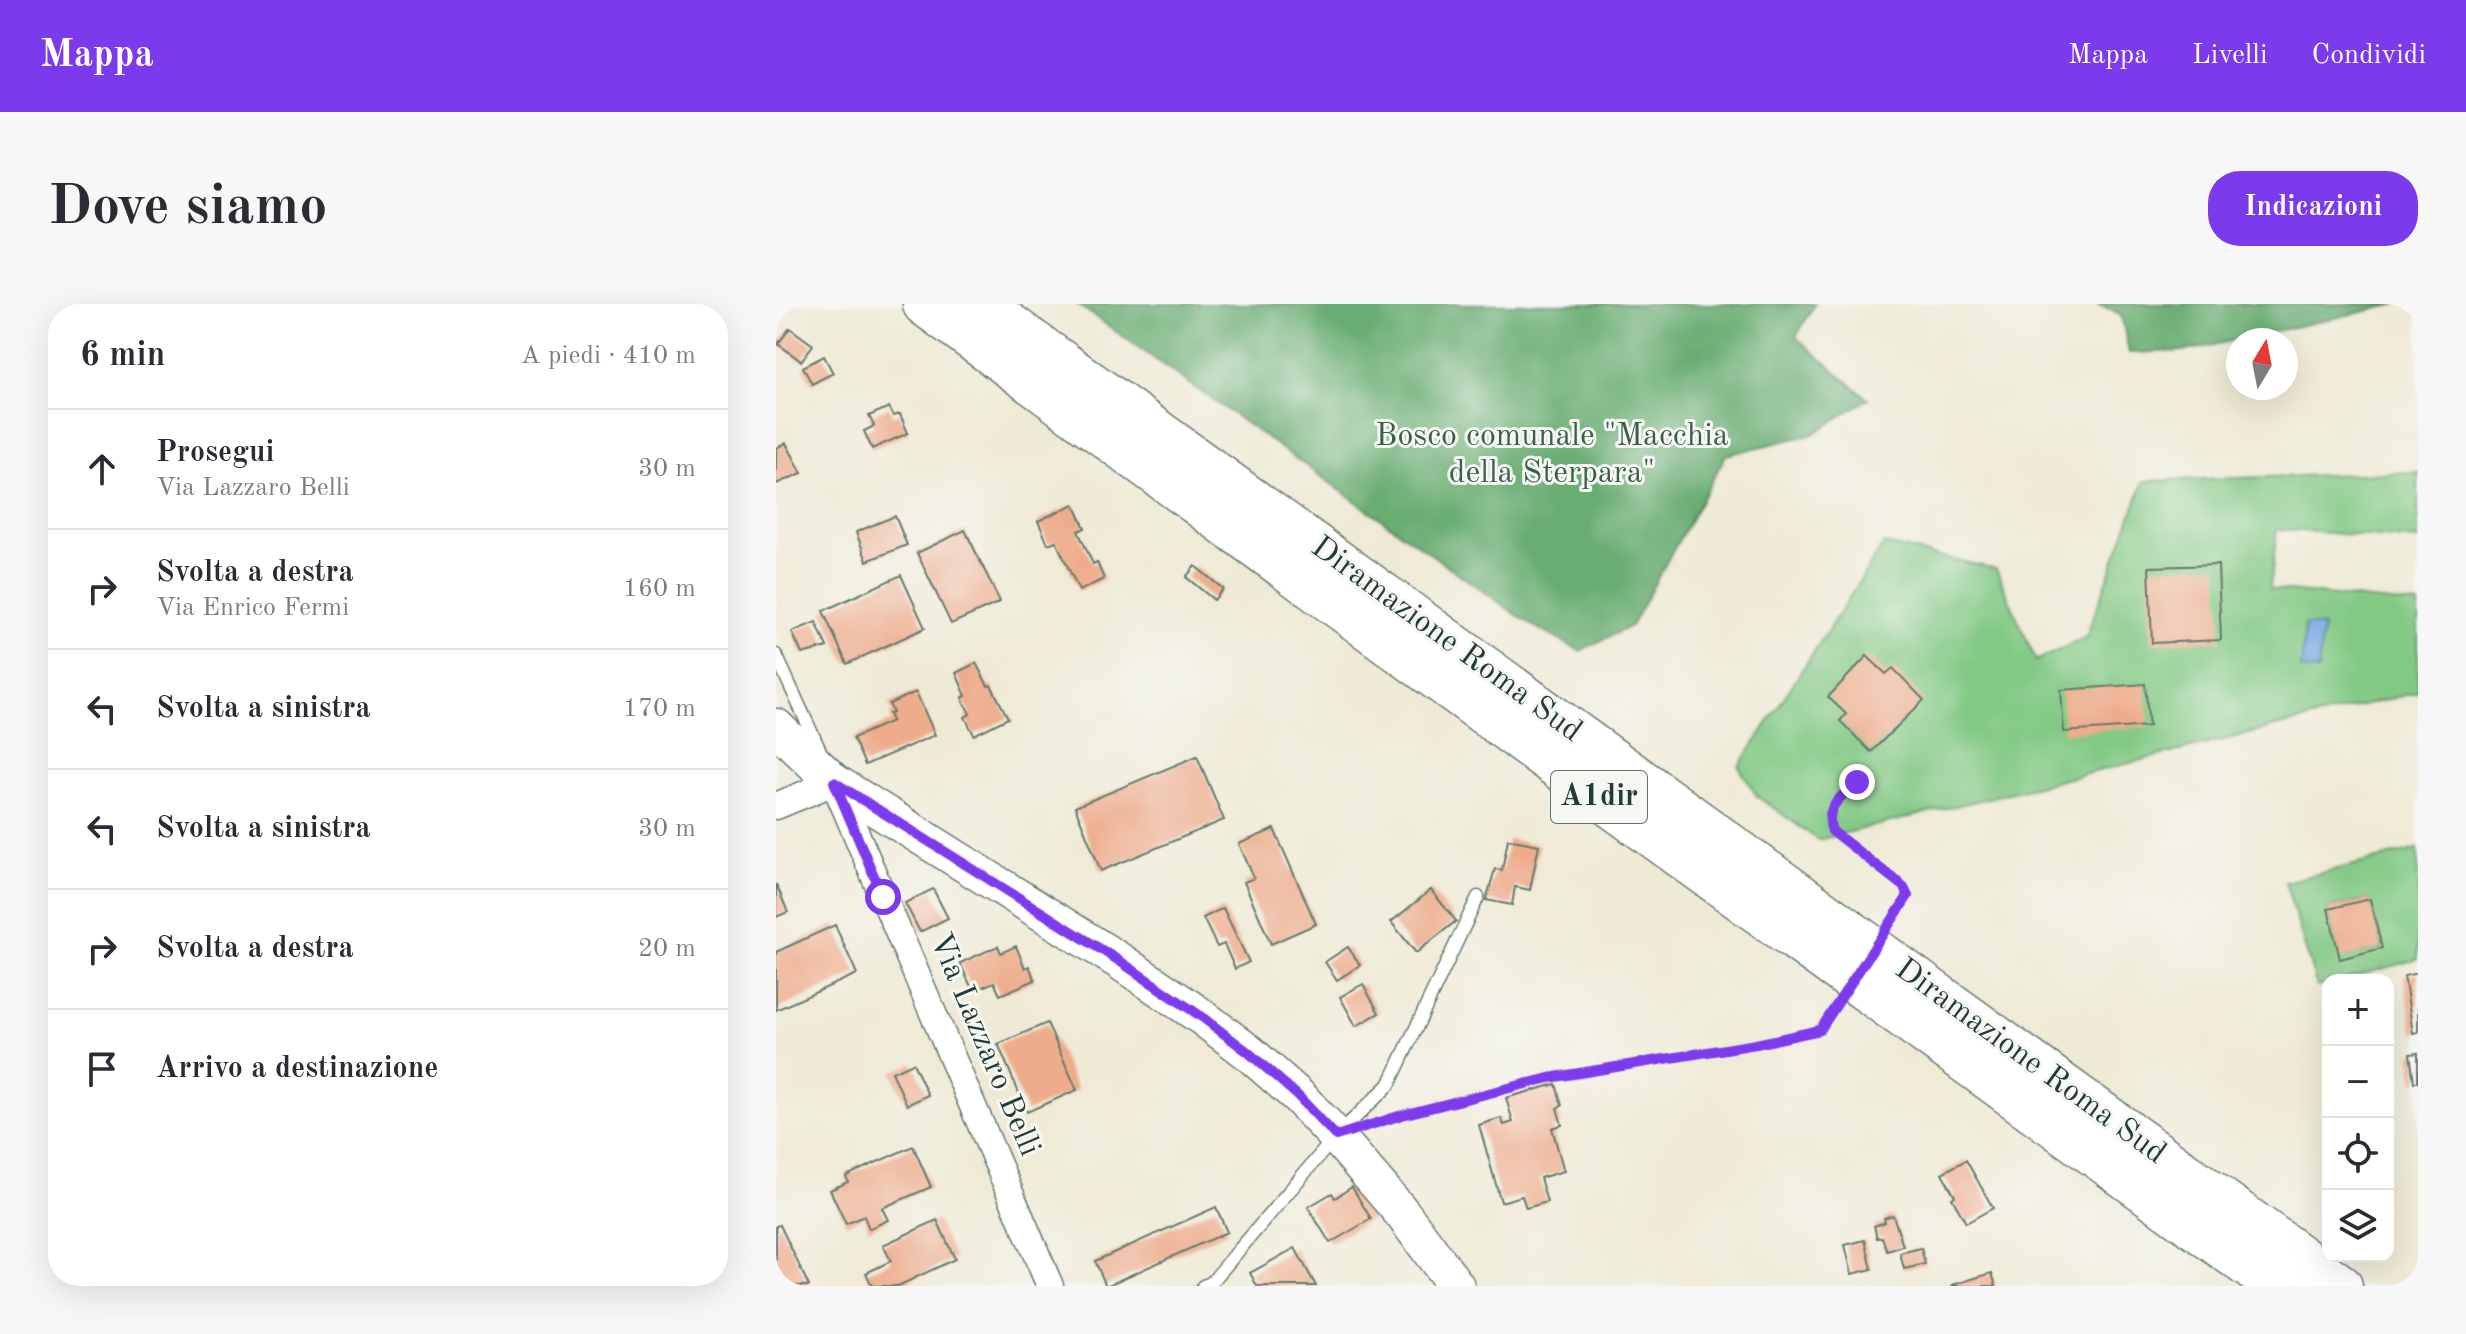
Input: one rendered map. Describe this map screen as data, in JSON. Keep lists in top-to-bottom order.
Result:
{
  "streets": {
    "highway": ["Diramazione Roma Sud", "A1dir"],
    "street": ["Via Lazzaro Belli"]
  },
  "parks": ["Bosco comunale \"Macchia della Sterpara\""],
  "north": "top",
  "page": {
    "header": "Mappa",
    "nav": ["Mappa", "Livelli", "Condividi"],
    "buttons": "Indicazioni",
    "title": "Dove siamo",
    "heading": ["6 min", "A piedi · 410 m"],
    "list": [
      ["Prosegui", "Via Lazzaro Belli", "30 m"],
      ["Svolta a destra", "Via Enrico Fermi", "160 m"],
      ["Svolta a sinistra", "170 m"],
      ["Svolta a sinistra", "30 m"],
      ["Svolta a destra", "20 m"],
      "Arrivo a destinazione"
    ],
    "map_buttons": ["+", "−"]
  }
}
